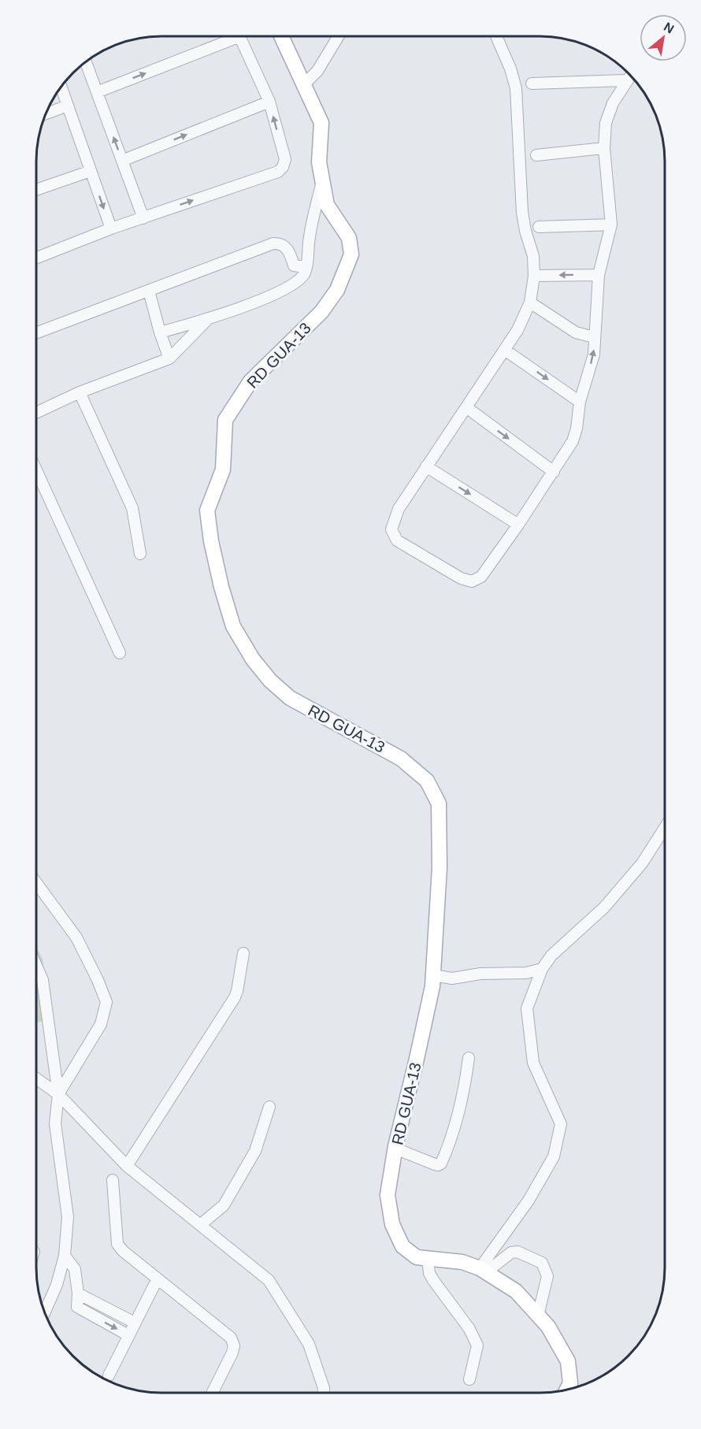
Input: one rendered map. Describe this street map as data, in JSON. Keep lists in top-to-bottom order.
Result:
{
  "streets": {
    "main road": ["RD GUA-13"]
  },
  "north": "top right"
}
